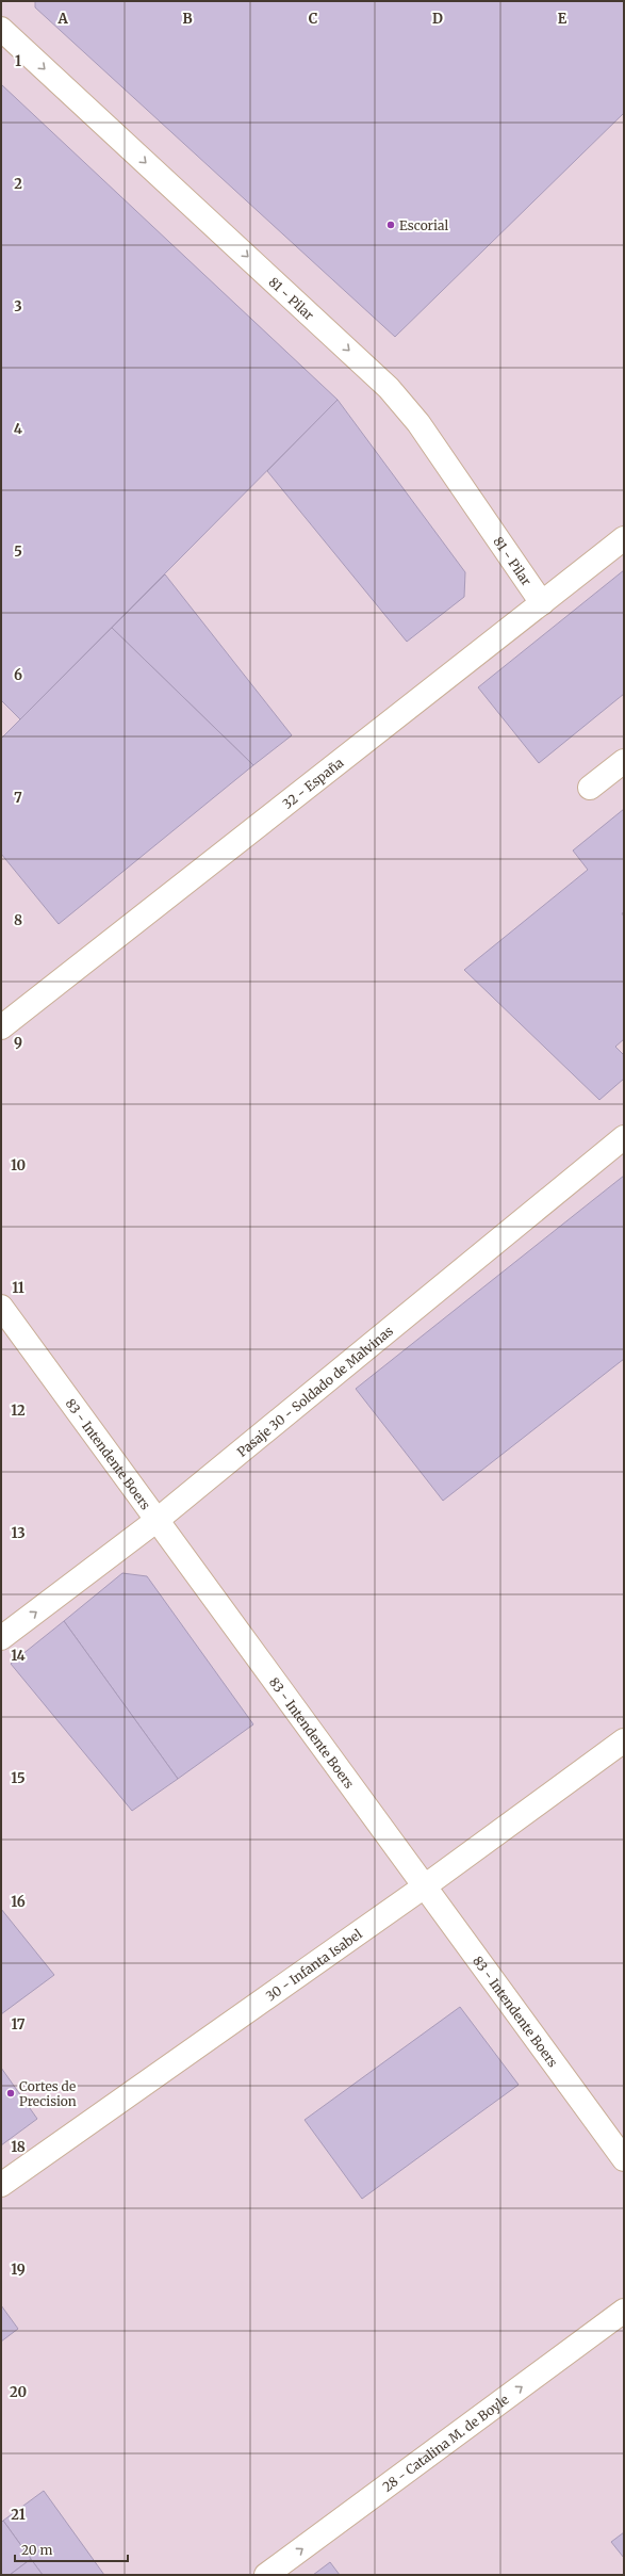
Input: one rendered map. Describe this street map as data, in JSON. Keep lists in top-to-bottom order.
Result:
{
  "streets": {
    "street": [
      "81 - Pilar",
      "32 - España",
      "Pasaje 30 - Soldado de Malvinas",
      "83 - Intendente Boers",
      "30 - Infanta Isabel",
      "28 - Catalina M. de Boyle"
    ]
  },
  "crossings": [
    ["81 - Pilar", "32 - España"],
    ["Pasaje 30 - Soldado de Malvinas", "83 - Intendente Boers"],
    ["83 - Intendente Boers", "30 - Infanta Isabel"]
  ],
  "one_way": ["81 - Pilar", "28 - Catalina M. de Boyle"],
  "places": ["Escorial", "Cortes de Precision"],
  "scale_bar": "20 m",
  "grid": {
    "columns": [
      "A",
      "B",
      "C",
      "D",
      "E"
    ],
    "rows": [
      "1",
      "2",
      "3",
      "4",
      "5",
      "6",
      "7",
      "8",
      "9",
      "10",
      "11",
      "12",
      "13",
      "14",
      "15",
      "16",
      "17",
      "18",
      "19",
      "20",
      "21"
    ]
  }
}
